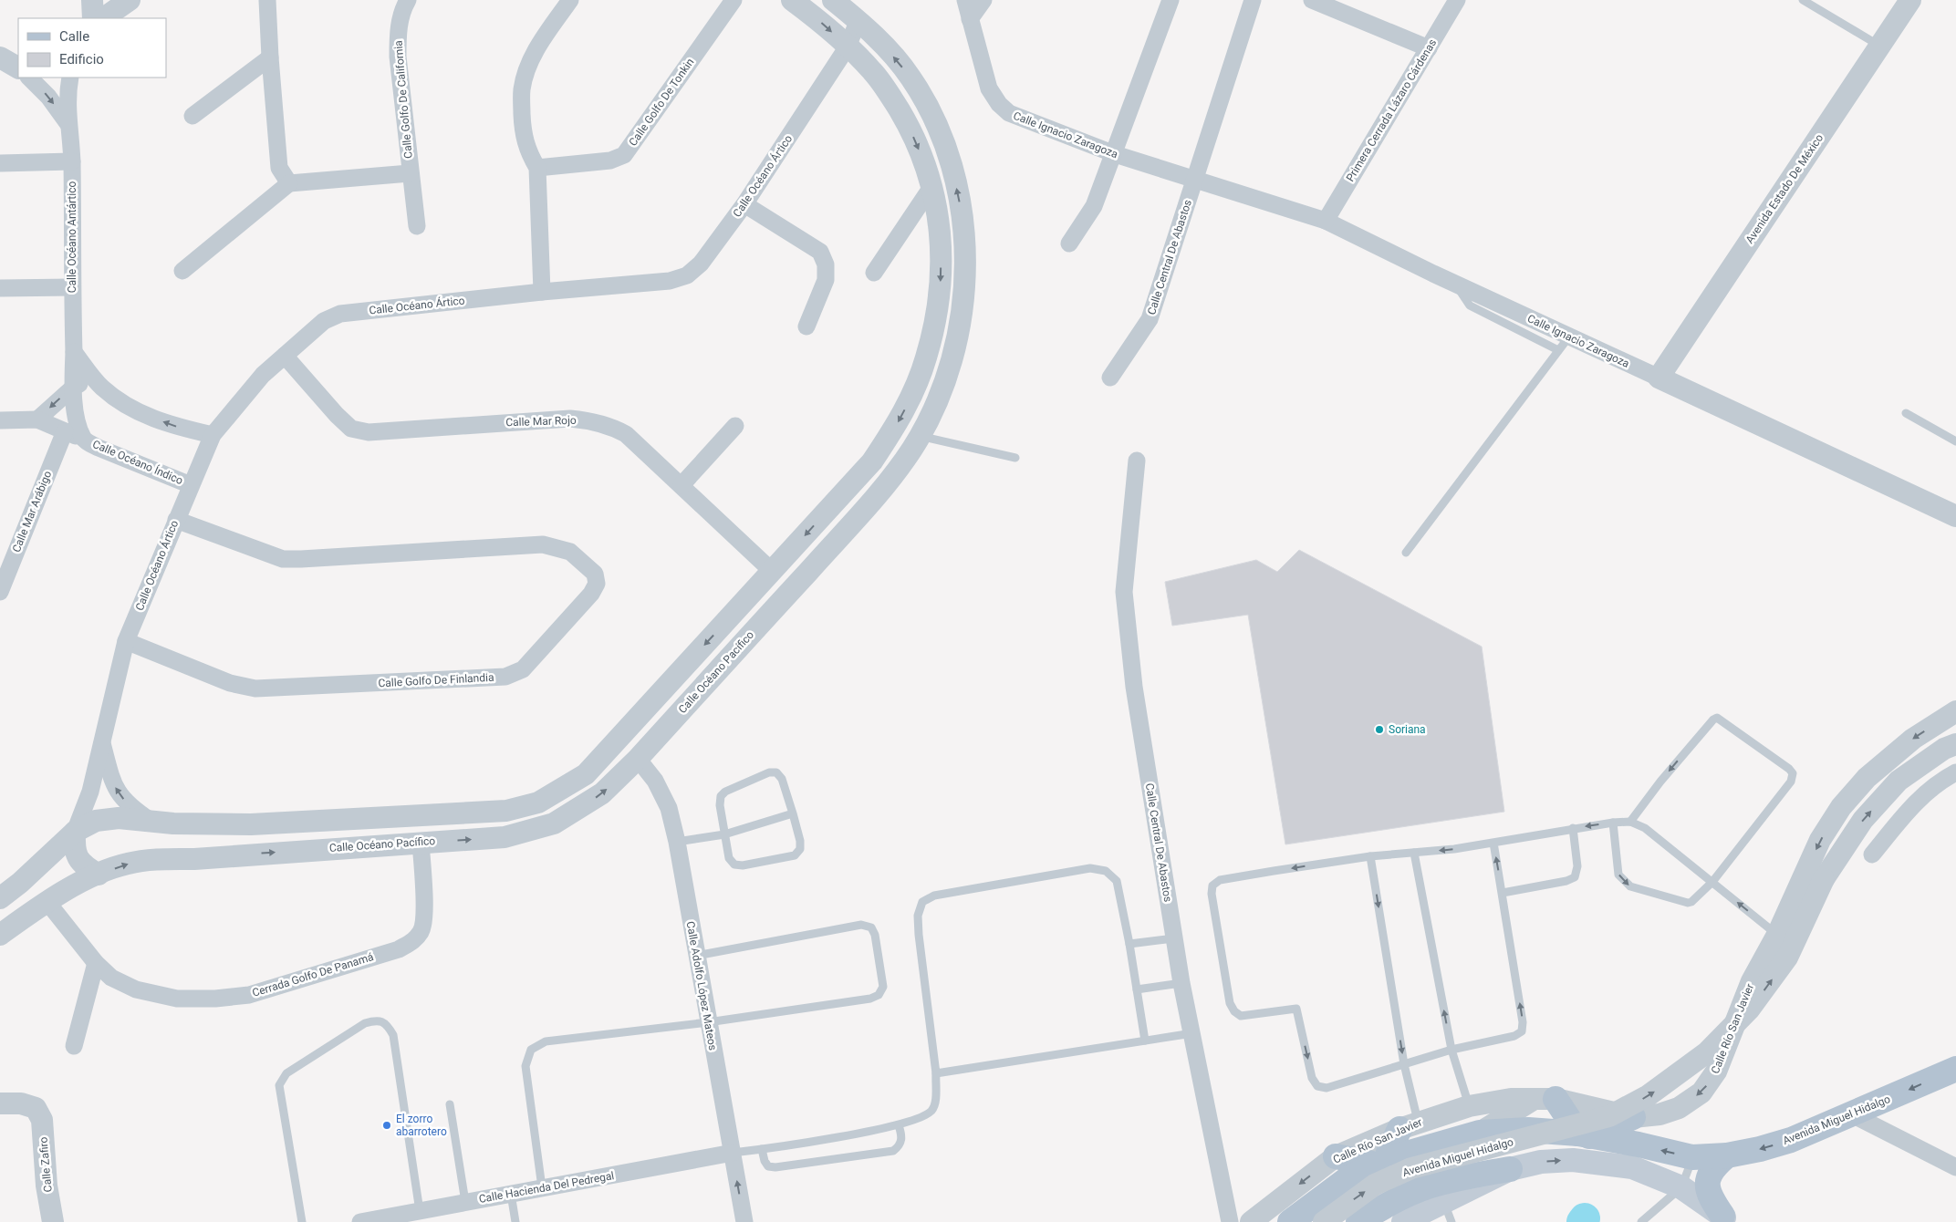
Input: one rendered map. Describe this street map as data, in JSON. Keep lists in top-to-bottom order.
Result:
{
  "streets": {
    "main road": ["Avenida Miguel Hidalgo"],
    "street": [
      "Calle Golfo De California",
      "Calle Golfo De Tonkin",
      "Primera Cerrada Lázaro Cárdenas",
      "Calle Ignacio Zaragoza",
      "Calle Océano Ártico",
      "Avenida Estado De México",
      "Calle Océano Antártico",
      "Calle Central De Abastos",
      "Calle Mar Rojo",
      "Calle Océano Índico",
      "Calle Mar Arábigo",
      "Calle Océano Pacífico",
      "Calle Golfo De Finlandia",
      "Cerrada Golfo De Panamá",
      "Calle Adolfo López Mateos",
      "Calle Río San Javier",
      "Calle Zafiro",
      "Calle Hacienda Del Pedregal"
    ]
  },
  "crossings": [
    ["Primera Cerrada Lázaro Cárdenas", "Calle Ignacio Zaragoza"],
    ["Calle Ignacio Zaragoza", "Avenida Estado De México"],
    ["Calle Ignacio Zaragoza", "Calle Central De Abastos"],
    ["Calle Océano Ártico", "Calle Mar Rojo"],
    ["Calle Océano Ártico", "Calle Océano Índico"],
    ["Calle Océano Ártico", "Calle Océano Pacífico"],
    ["Calle Océano Ártico", "Calle Golfo De Finlandia"],
    ["Calle Océano Antártico", "Calle Océano Índico"],
    ["Calle Océano Índico", "Calle Mar Arábigo"],
    ["Calle Océano Pacífico", "Cerrada Golfo De Panamá"],
    ["Calle Océano Pacífico", "Calle Adolfo López Mateos"],
    ["Calle Adolfo López Mateos", "Calle Hacienda Del Pedregal"]
  ],
  "one_way": ["Calle Río San Javier"],
  "places": ["Soriana", "El zorro abarrotero"],
  "legend": ["Calle", "Edificio"]
}
